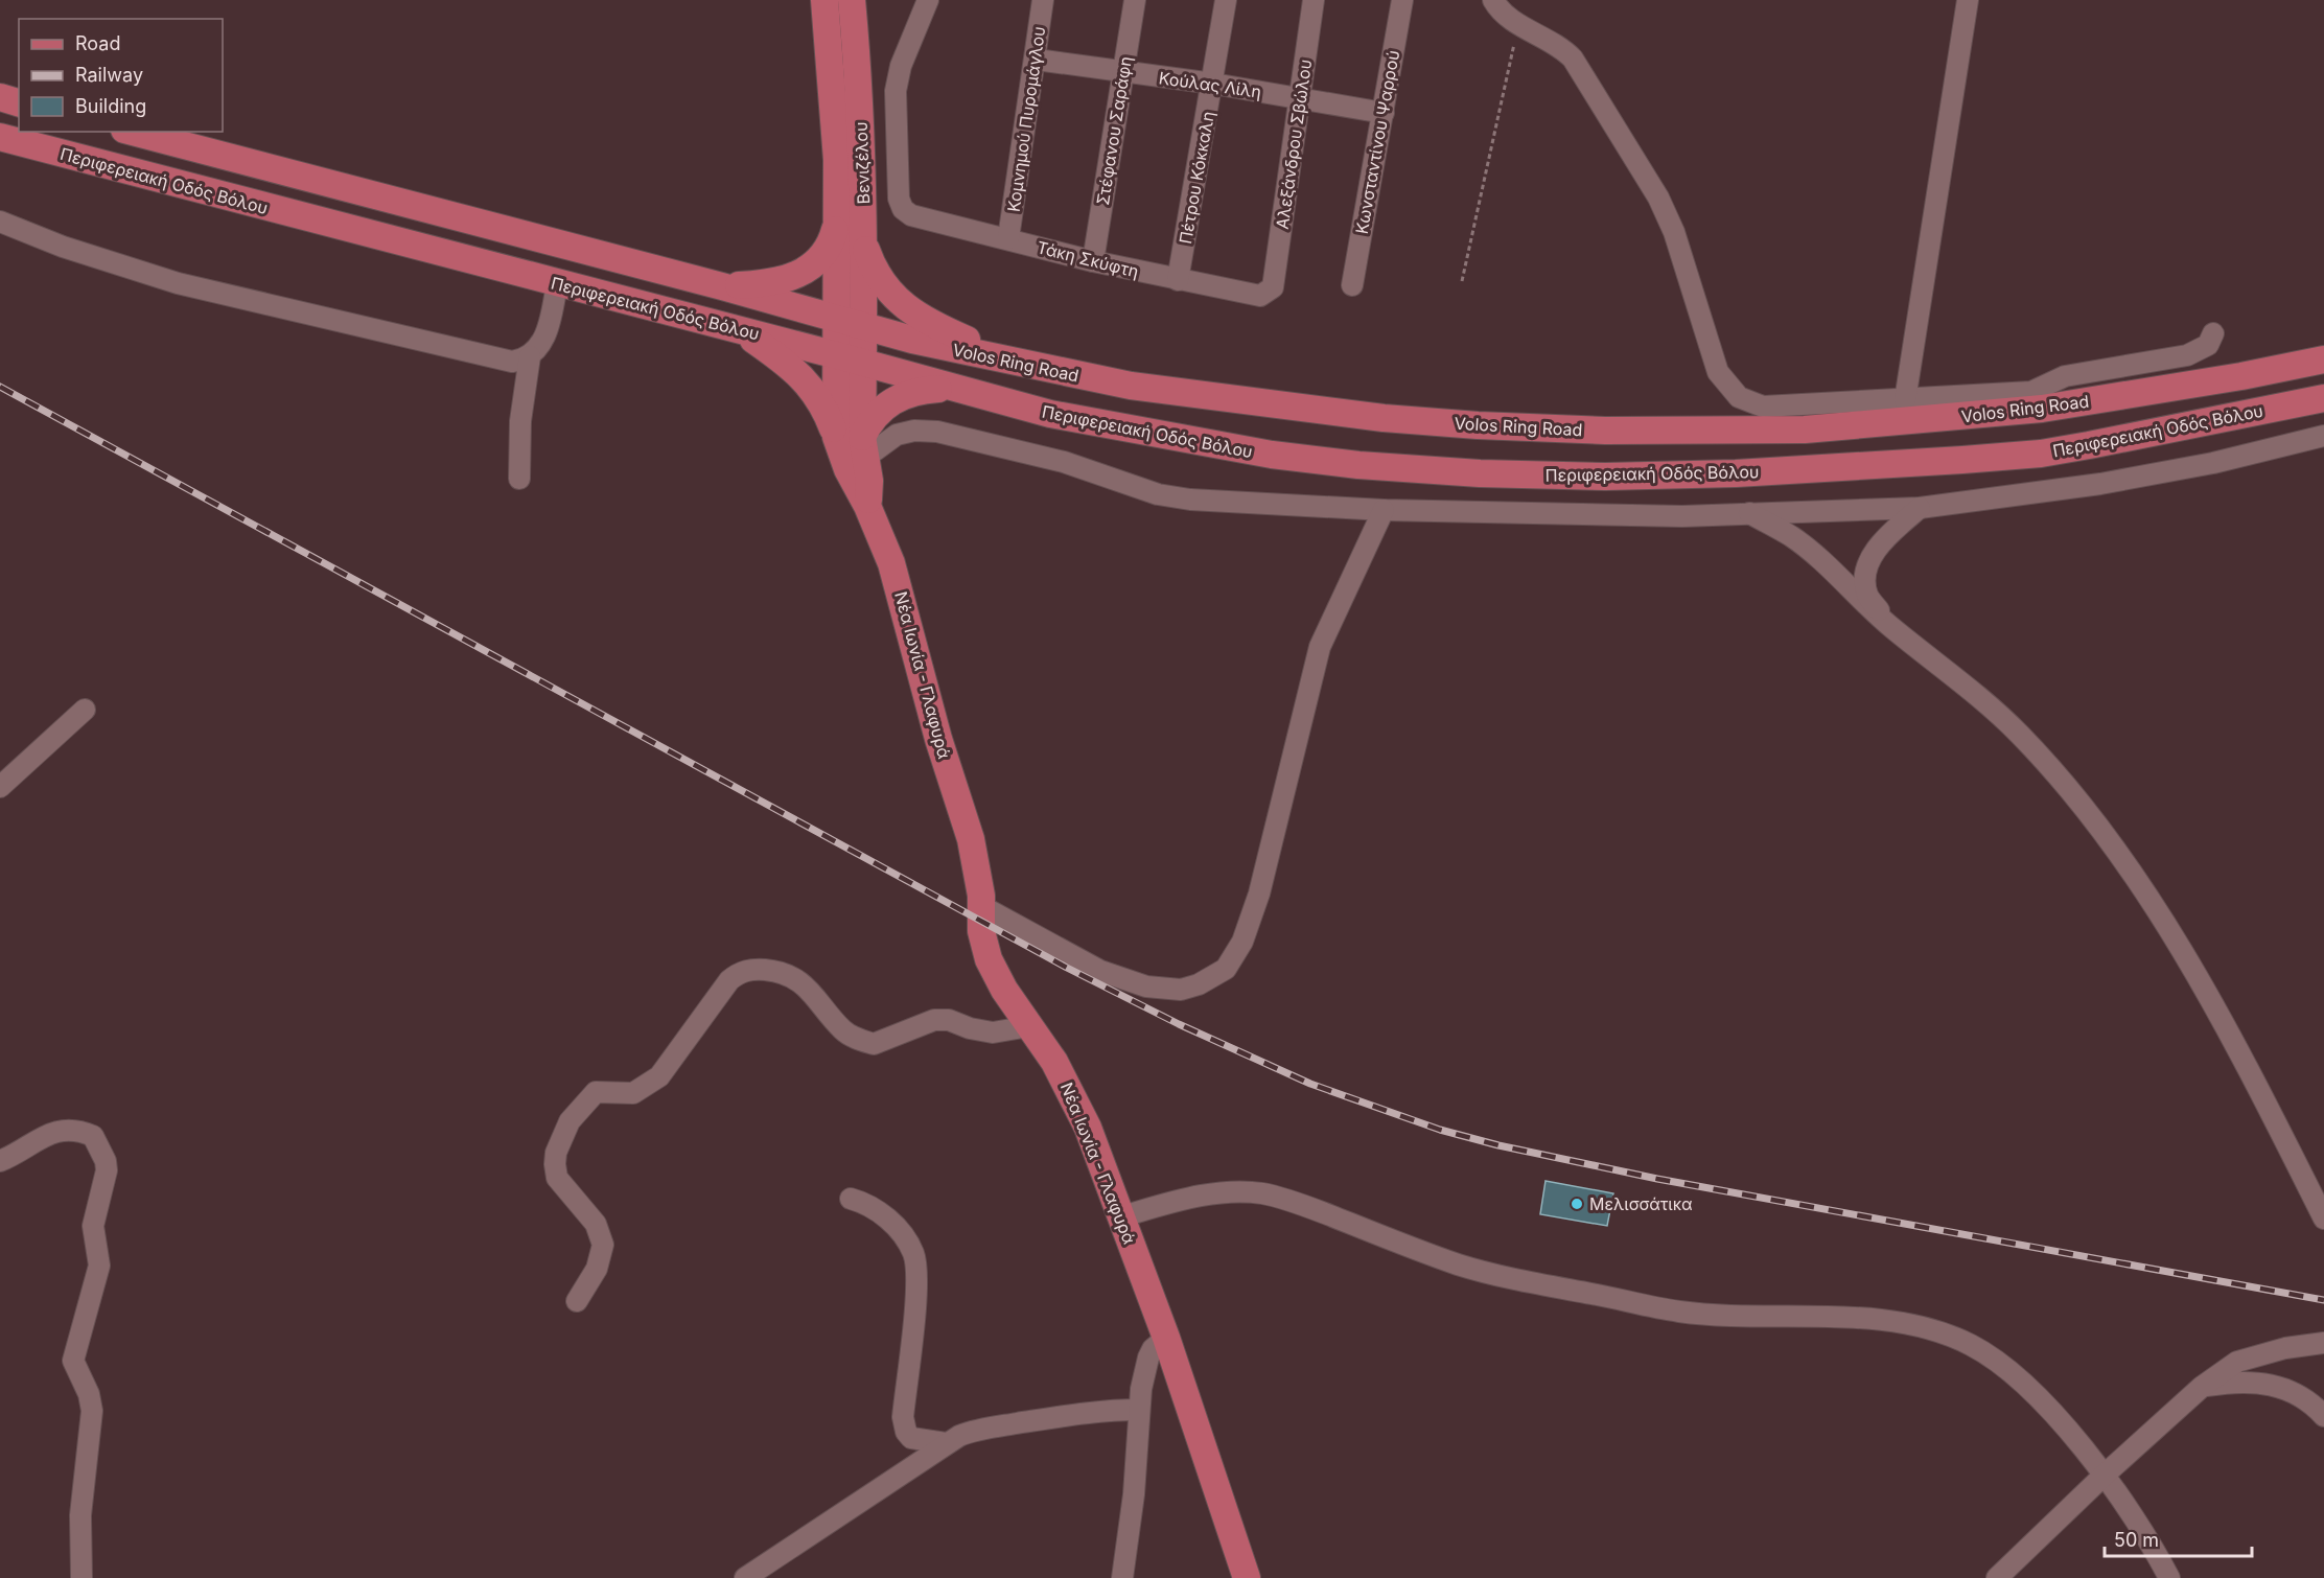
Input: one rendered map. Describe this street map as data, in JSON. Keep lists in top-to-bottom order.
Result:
{
  "streets": {
    "main road": [
      "Βενιζέλου",
      "Περιφερειακή Οδός Βόλου",
      "Volos Ring Road",
      "Νέα Ιωνία - Γλαφυρά"
    ],
    "street": [
      "Κούλας Λίλη",
      "Κομνημού Πυρομάγλου",
      "Στέφανου Σαράφη",
      "Κωνσταντίνου Ψαρρού",
      "Αλεξάνδρου Σβώλου",
      "Πέτρου Κόκκαλη",
      "Τάκη Σκύφτη"
    ]
  },
  "crossings": [
    ["Κούλας Λίλη", "Κομνημού Πυρομάγλου"],
    ["Κούλας Λίλη", "Στέφανου Σαράφη"],
    ["Κούλας Λίλη", "Κωνσταντίνου Ψαρρού"],
    ["Κούλας Λίλη", "Αλεξάνδρου Σβώλου"],
    ["Κούλας Λίλη", "Πέτρου Κόκκαλη"],
    ["Κομνημού Πυρομάγλου", "Τάκη Σκύφτη"],
    ["Στέφανου Σαράφη", "Τάκη Σκύφτη"],
    ["Αλεξάνδρου Σβώλου", "Τάκη Σκύφτη"],
    ["Βενιζέλου", "Volos Ring Road"],
    ["Βενιζέλου", "Νέα Ιωνία - Γλαφυρά"],
    ["Πέτρου Κόκκαλη", "Τάκη Σκύφτη"],
    ["Περιφερειακή Οδός Βόλου", "Νέα Ιωνία - Γλαφυρά"],
    ["Volos Ring Road", "Νέα Ιωνία - Γλαφυρά"]
  ],
  "places": ["Μελισσάτικα"],
  "legend": ["Road", "Railway", "Building"],
  "scale_bar": "50 m"
}
